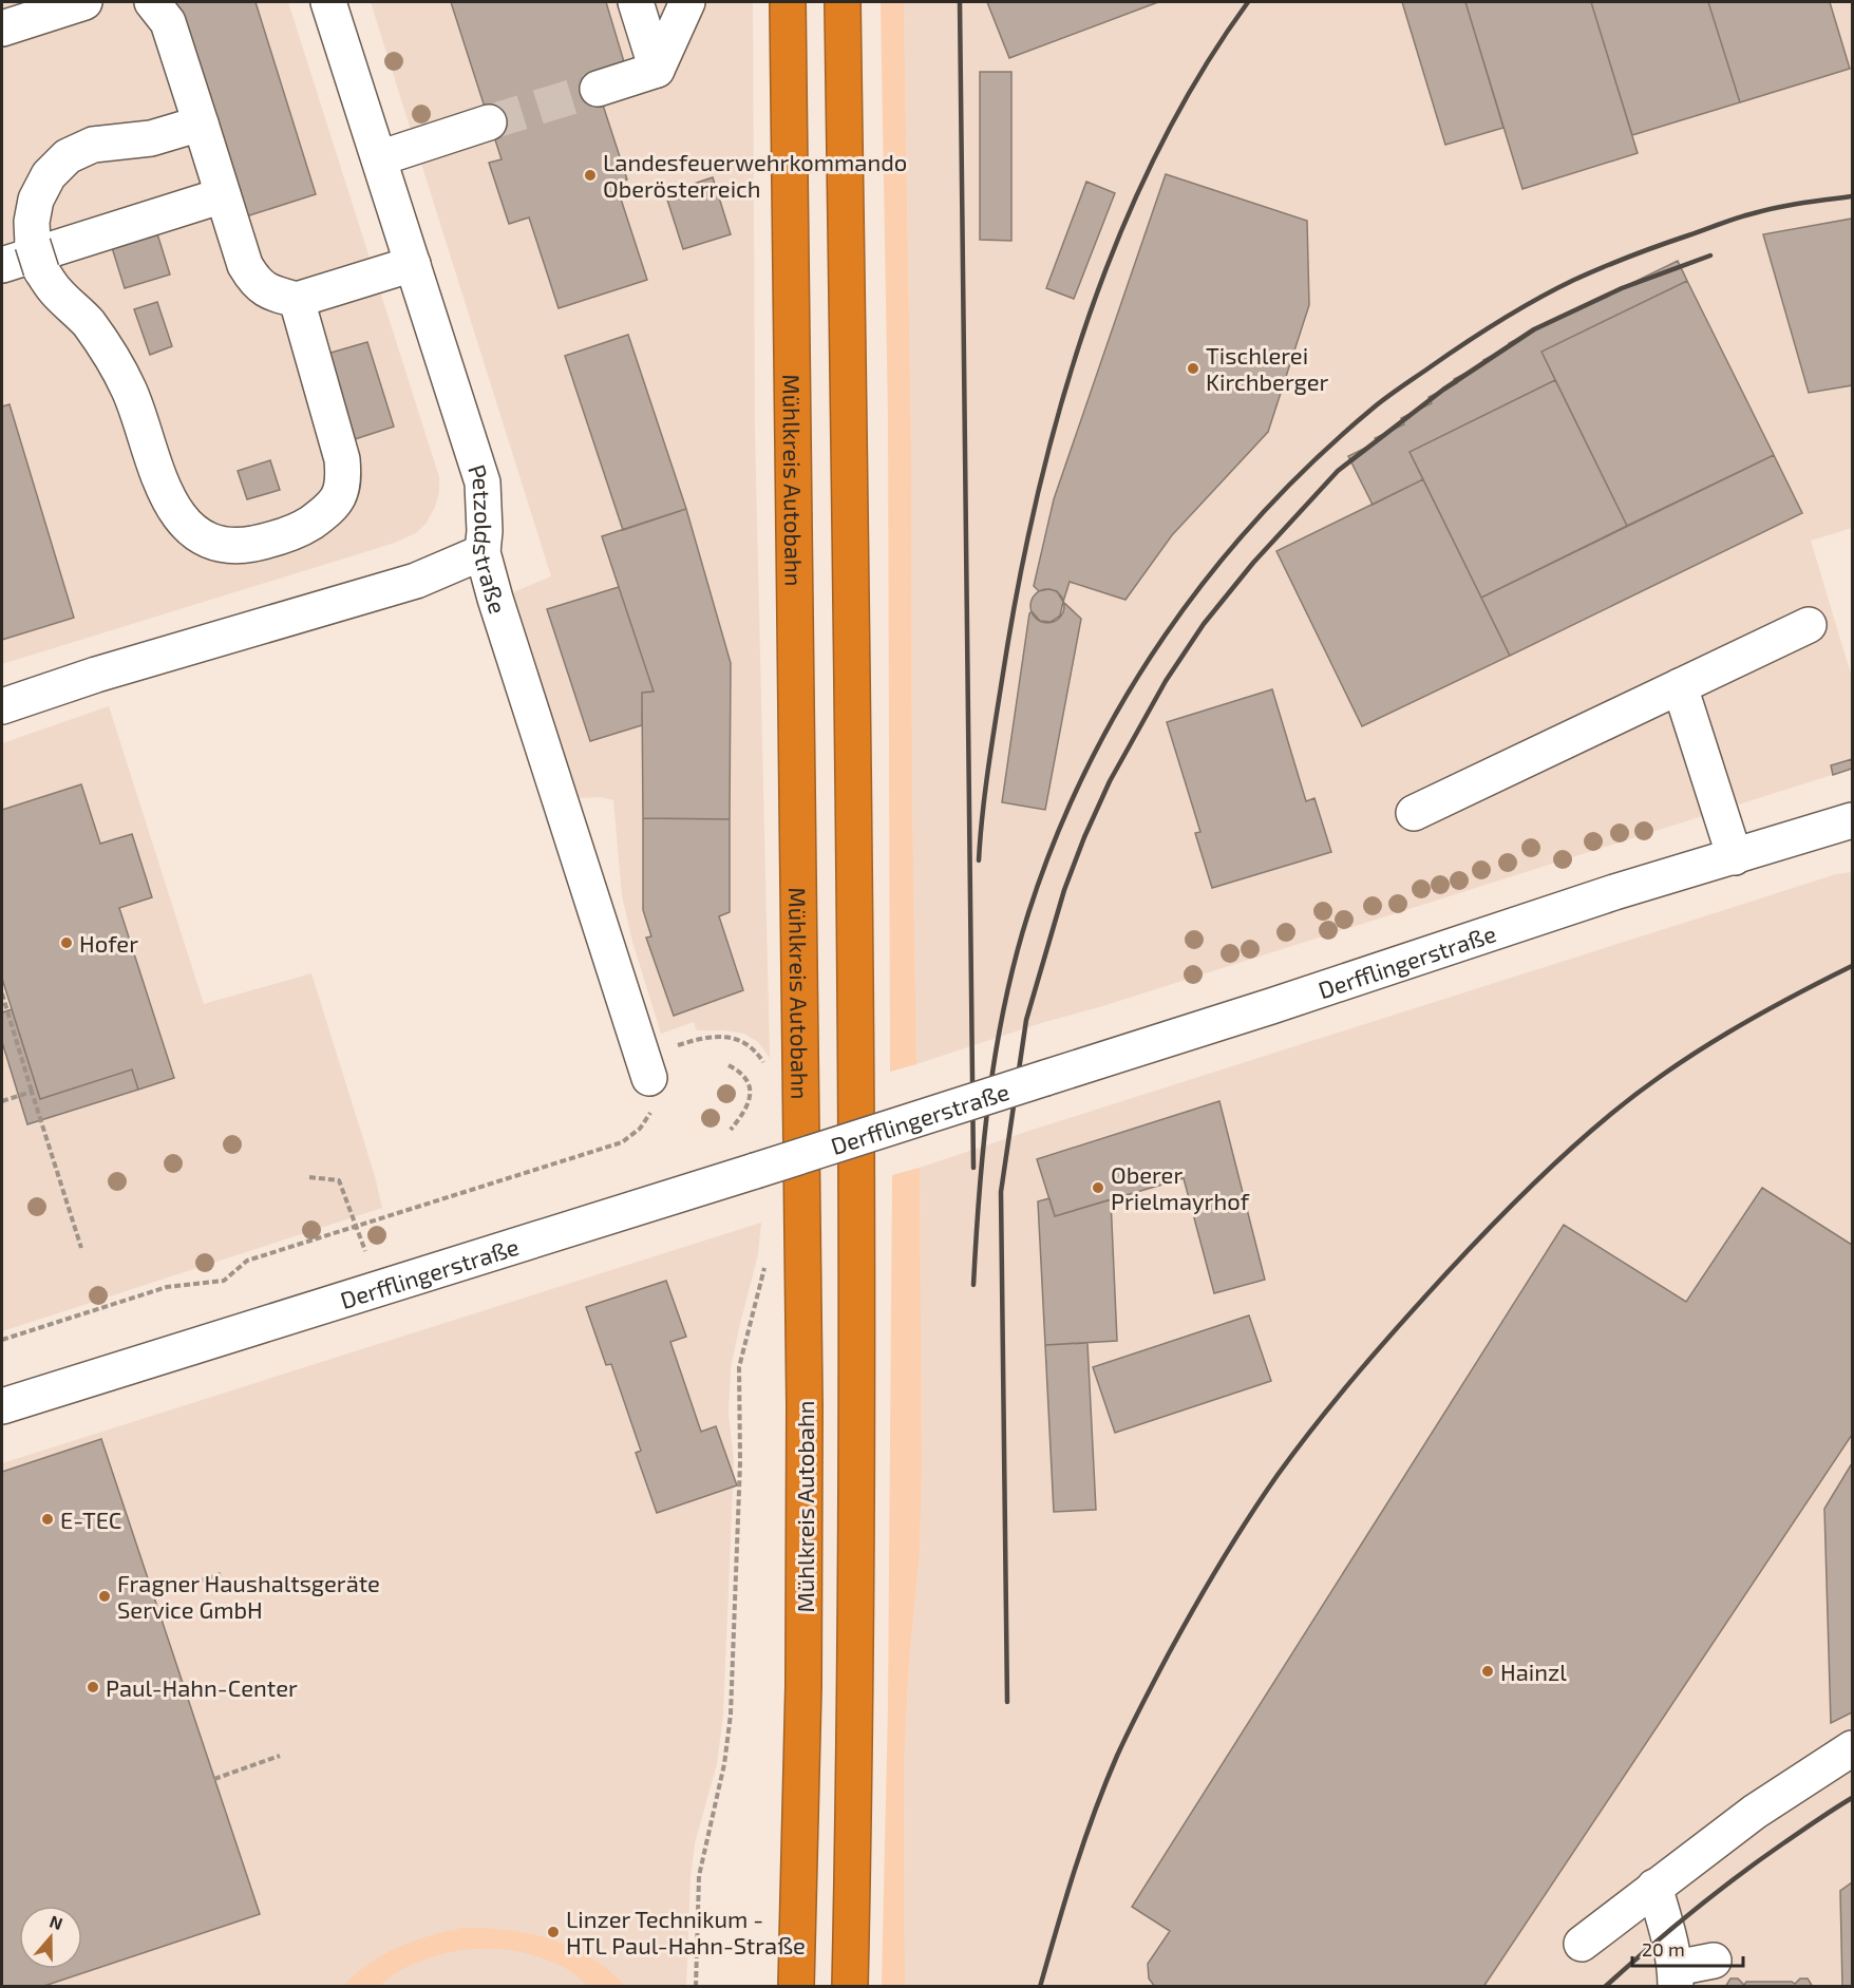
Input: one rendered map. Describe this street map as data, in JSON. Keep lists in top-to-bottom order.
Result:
{
  "streets": {
    "highway": ["Mühlkreis Autobahn"],
    "street": ["Petzoldstraße", "Derfflingerstraße"]
  },
  "places": [
    "Landesfeuerwehrkommando Oberösterreich",
    "Tischlerei Kirchberger",
    "Hofer",
    "Oberer Prielmayrhof",
    "E-TEC",
    "Fragner Haushaltsgeräte Service GmbH",
    "Hainzl",
    "Paul-Hahn-Center",
    "Linzer Technikum - HTL Paul-Hahn-Straße"
  ],
  "scale_bar": "20 m",
  "north": "top"
}
